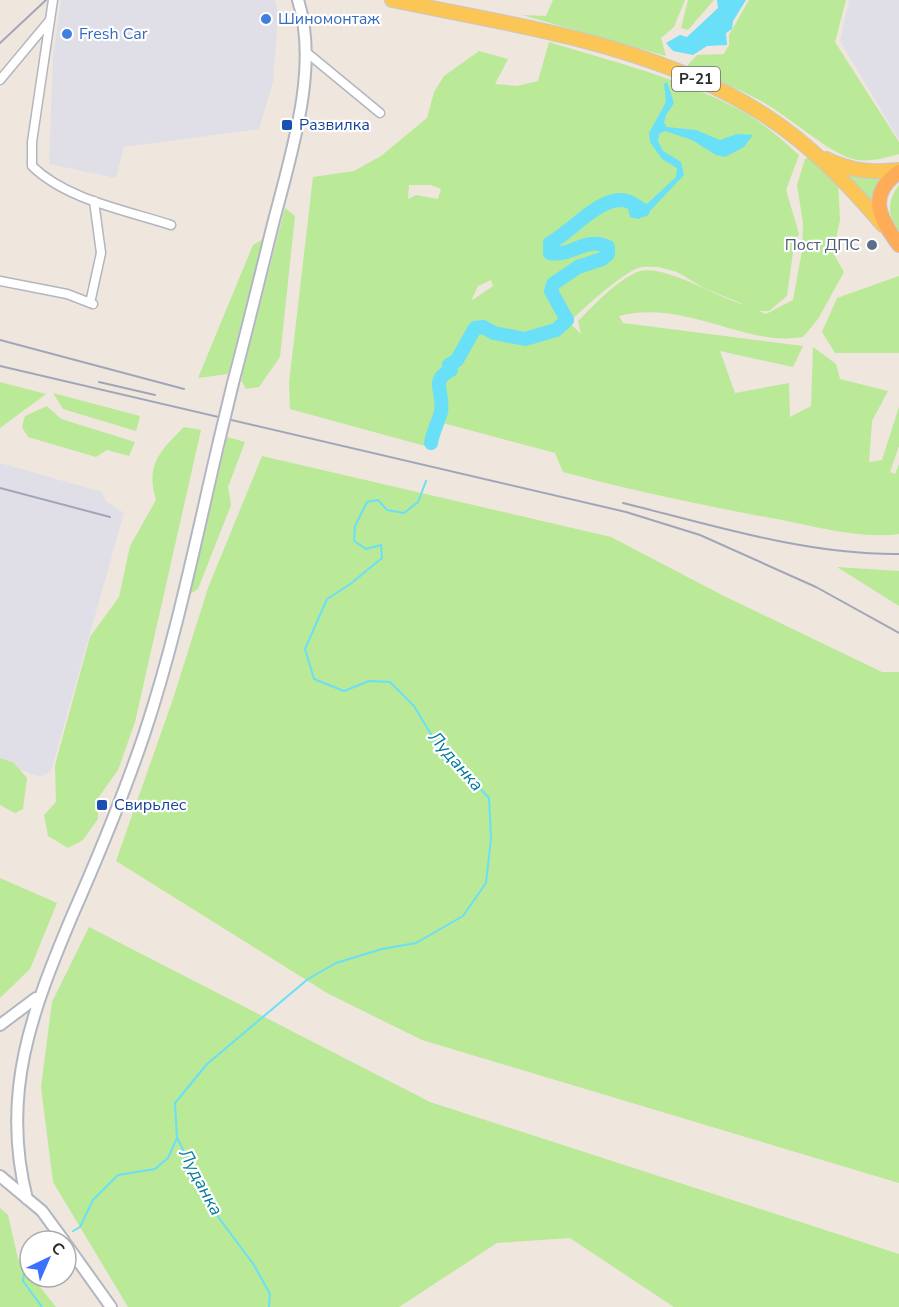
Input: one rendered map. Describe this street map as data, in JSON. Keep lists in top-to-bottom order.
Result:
{
  "streets": {
    "highway": ["Р-21"]
  },
  "water": ["Луданка"],
  "places": {
    "other": ["Шиномонтаж", "Fresh Car", "Пост ДПС"],
    "transit": ["Развилка", "Свирьлес"]
  },
  "north": "top right"
}
